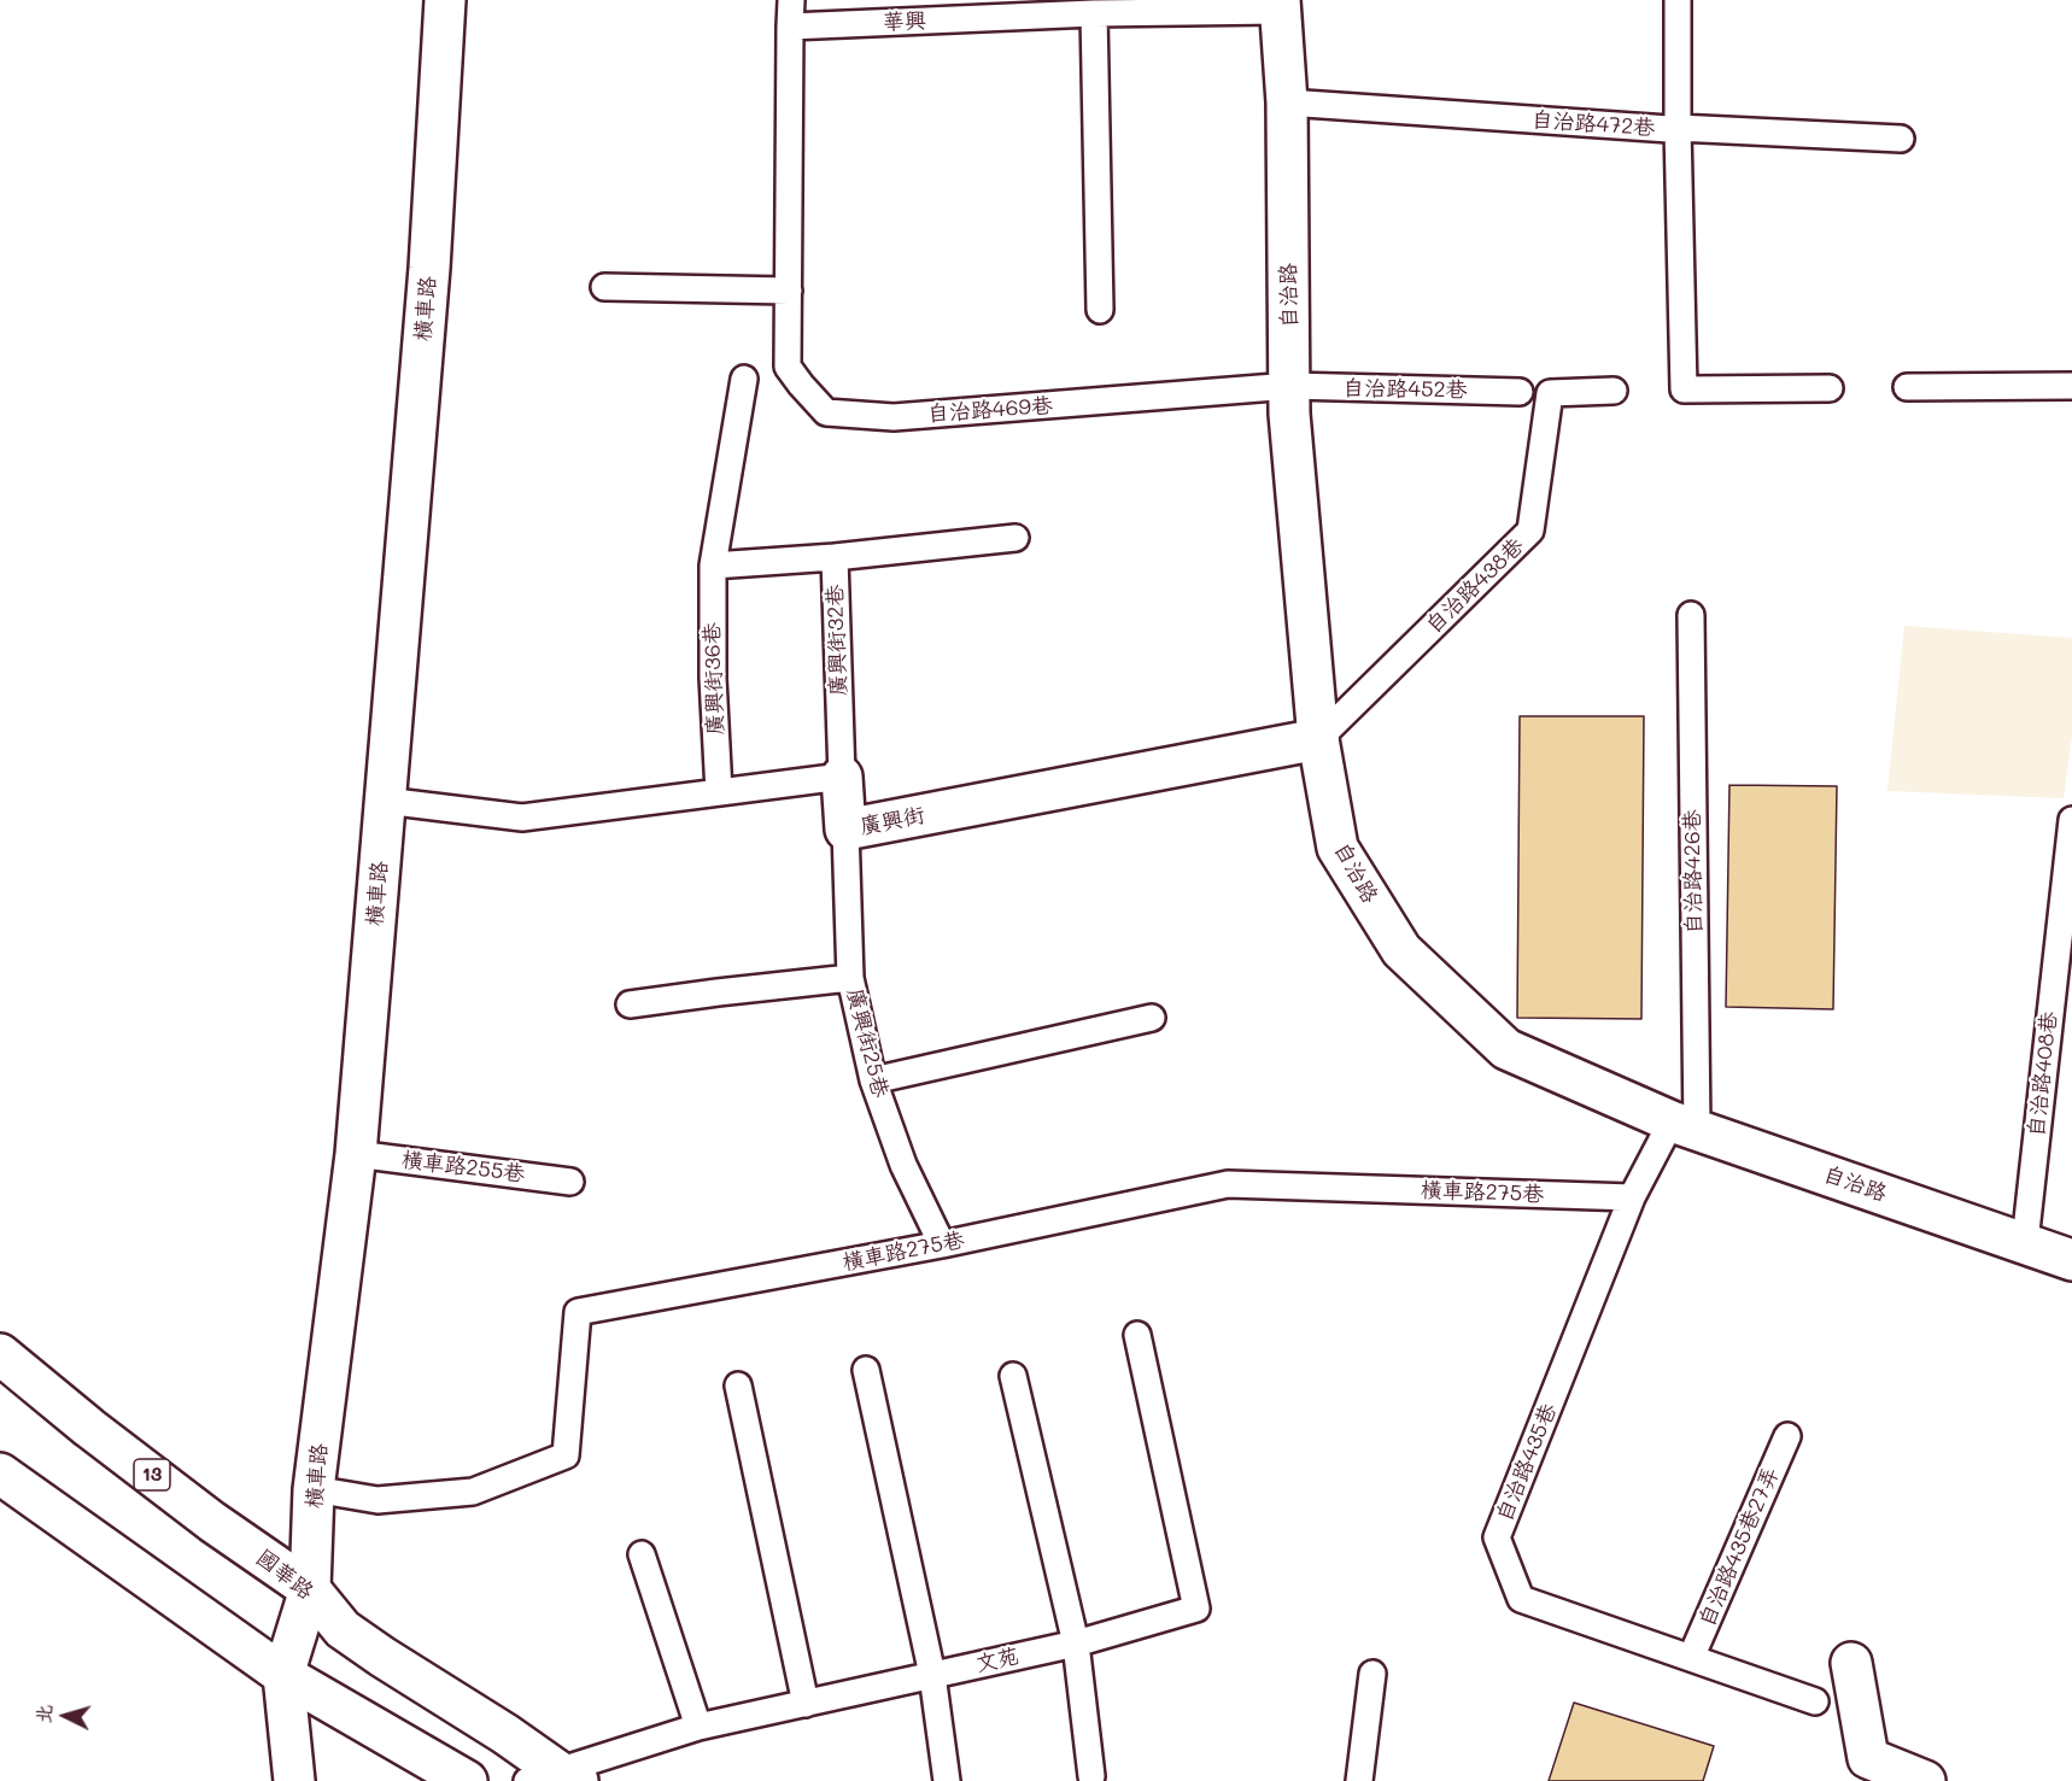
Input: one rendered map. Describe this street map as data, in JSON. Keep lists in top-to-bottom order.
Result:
{
  "streets": {
    "street": [
      "自治路",
      "橫車路",
      "廣興街",
      "13",
      "國華路"
    ],
    "lane": [
      "華興",
      "自治路472巷",
      "自治路452巷",
      "自治路469巷",
      "自治路438巷",
      "廣興街32巷",
      "廣興街36巷",
      "自治路426巷",
      "廣興街25巷",
      "自治路408巷",
      "橫車路255巷",
      "橫車路275巷",
      "自治路435巷",
      "自治路435巷27弄",
      "文苑"
    ]
  },
  "crossings": [
    ["華興", "自治路"],
    ["自治路472巷", "自治路"],
    ["自治路", "自治路452巷"],
    ["自治路", "自治路469巷"],
    ["自治路", "自治路438巷"],
    ["自治路", "廣興街"],
    ["自治路", "自治路426巷"],
    ["自治路", "自治路408巷"],
    ["自治路", "自治路435巷"],
    ["橫車路", "橫車路255巷"],
    ["橫車路", "橫車路275巷"],
    ["橫車路", "國華路"],
    ["自治路452巷", "自治路469巷"],
    ["自治路438巷", "廣興街"],
    ["廣興街32巷", "廣興街"],
    ["廣興街", "廣興街25巷"],
    ["自治路426巷", "自治路435巷"],
    ["廣興街25巷", "橫車路275巷"],
    ["橫車路275巷", "自治路435巷"],
    ["自治路435巷", "自治路435巷27弄"],
    ["國華路", "文苑"]
  ],
  "north": "left"
}
